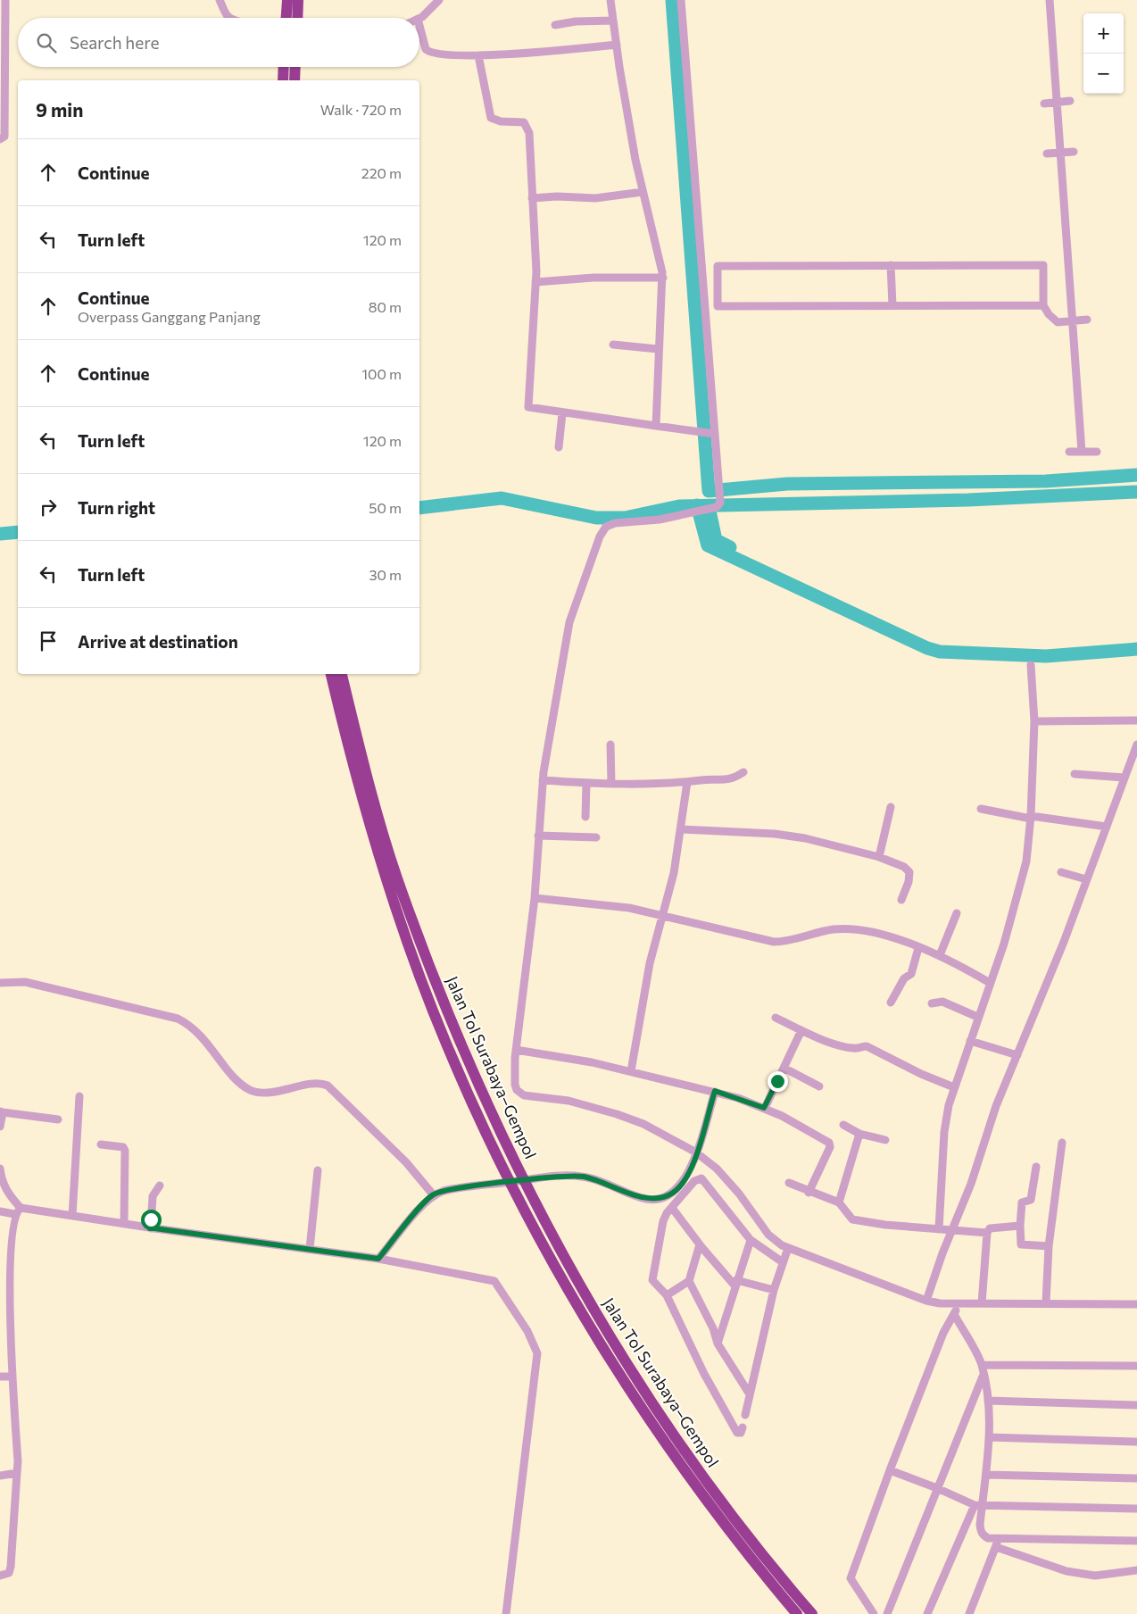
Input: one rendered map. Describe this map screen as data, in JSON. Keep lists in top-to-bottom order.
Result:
{
  "streets": {
    "highway": ["Jalan Tol Surabaya–Gempol"]
  },
  "page": {
    "map_buttons": ["+", "−"],
    "search": "Search here",
    "heading": ["9 min", "Walk · 720 m"],
    "list": [
      ["Continue", "220 m"],
      ["Turn left", "120 m"],
      ["Continue", "Overpass Ganggang Panjang", "80 m"],
      ["Continue", "100 m"],
      ["Turn left", "120 m"],
      ["Turn right", "50 m"],
      ["Turn left", "30 m"],
      "Arrive at destination"
    ]
  }
}
